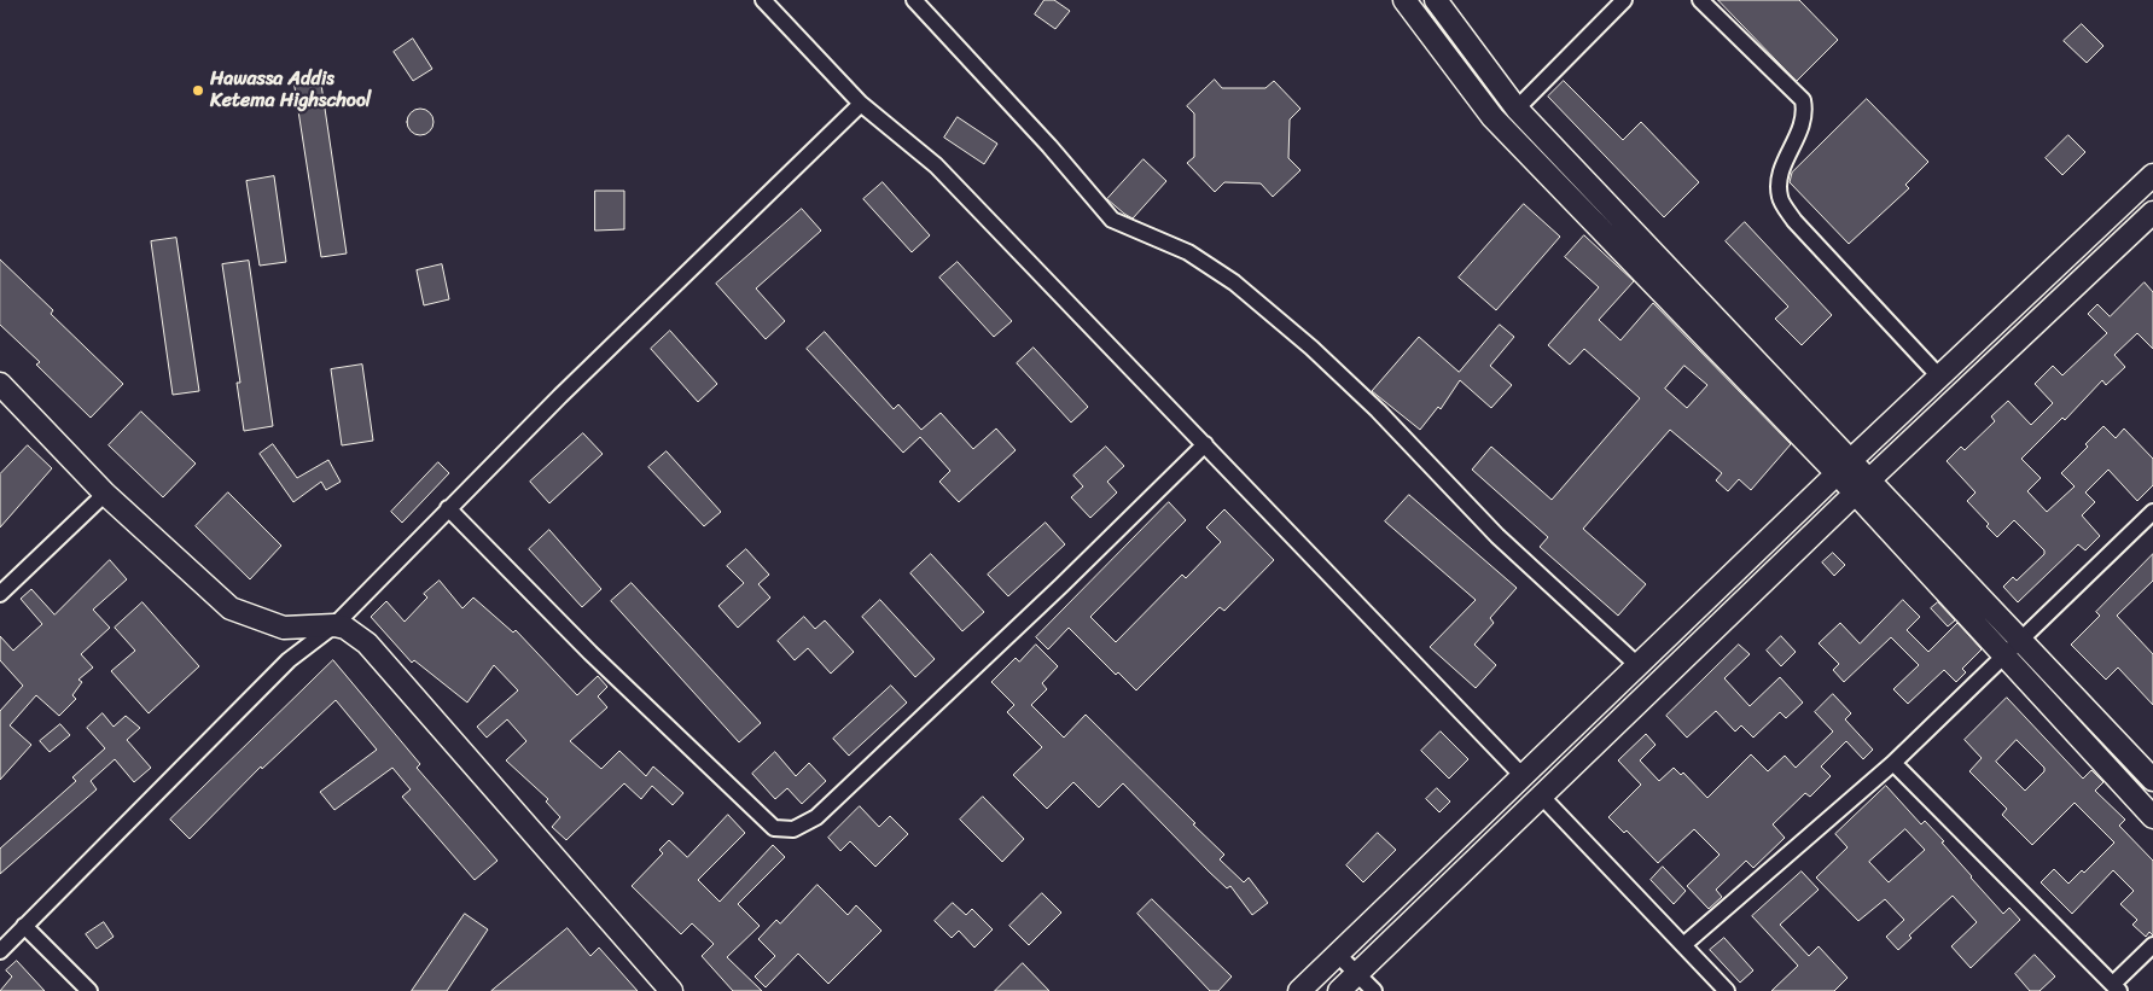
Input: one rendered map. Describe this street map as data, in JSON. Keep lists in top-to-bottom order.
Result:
{
  "places": ["Hawassa Addis Ketema Highschool"]
}
